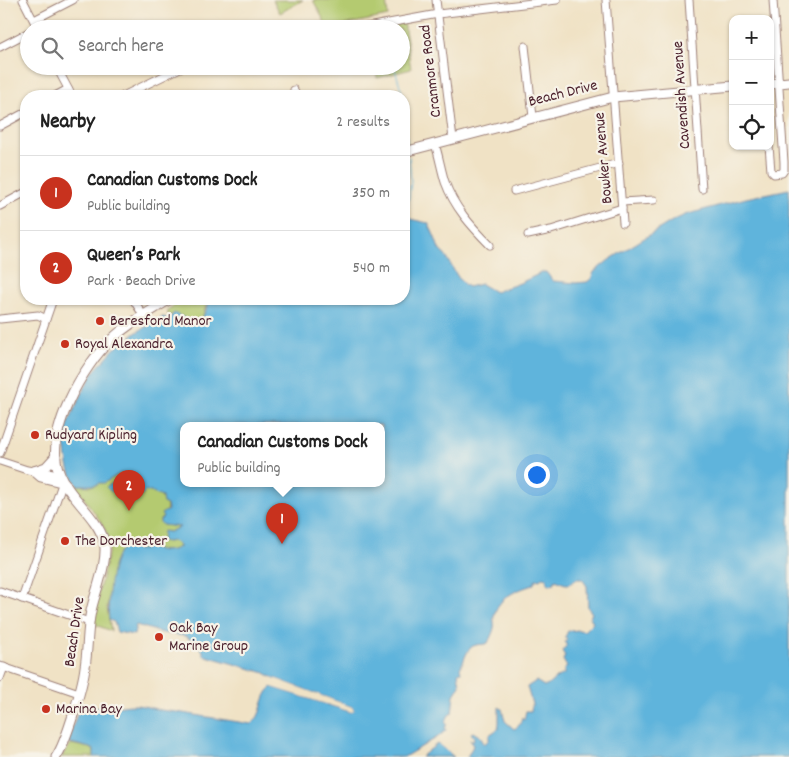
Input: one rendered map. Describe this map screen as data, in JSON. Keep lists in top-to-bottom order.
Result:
{
  "streets": {
    "main road": ["Beach Drive"],
    "street": ["Cranmore Road", "Cavendish Avenue", "Bowker Avenue"]
  },
  "crossings": [
    ["Cranmore Road", "Beach Drive"],
    ["Beach Drive", "Cavendish Avenue"],
    ["Beach Drive", "Bowker Avenue"]
  ],
  "places": [
    "Beresford Manor",
    "Royal Alexandra",
    "Rudyard Kipling",
    "The Dorchester",
    "Oak Bay Marine Group",
    "Marina Bay"
  ],
  "page": {
    "map_buttons": ["+", "−"],
    "search": "Search here",
    "heading": ["Nearby", "2 results"],
    "list": [
      {
        "mark": "1",
        "name": "Canadian Customs Dock",
        "note": "Public building",
        "value": "350 m"
      },
      {
        "mark": "2",
        "name": "Queen’s Park",
        "note": "Park · Beach Drive",
        "value": "540 m"
      }
    ],
    "popup": ["Canadian Customs Dock", "Public building"],
    "pins": ["2", "1"]
  }
}
